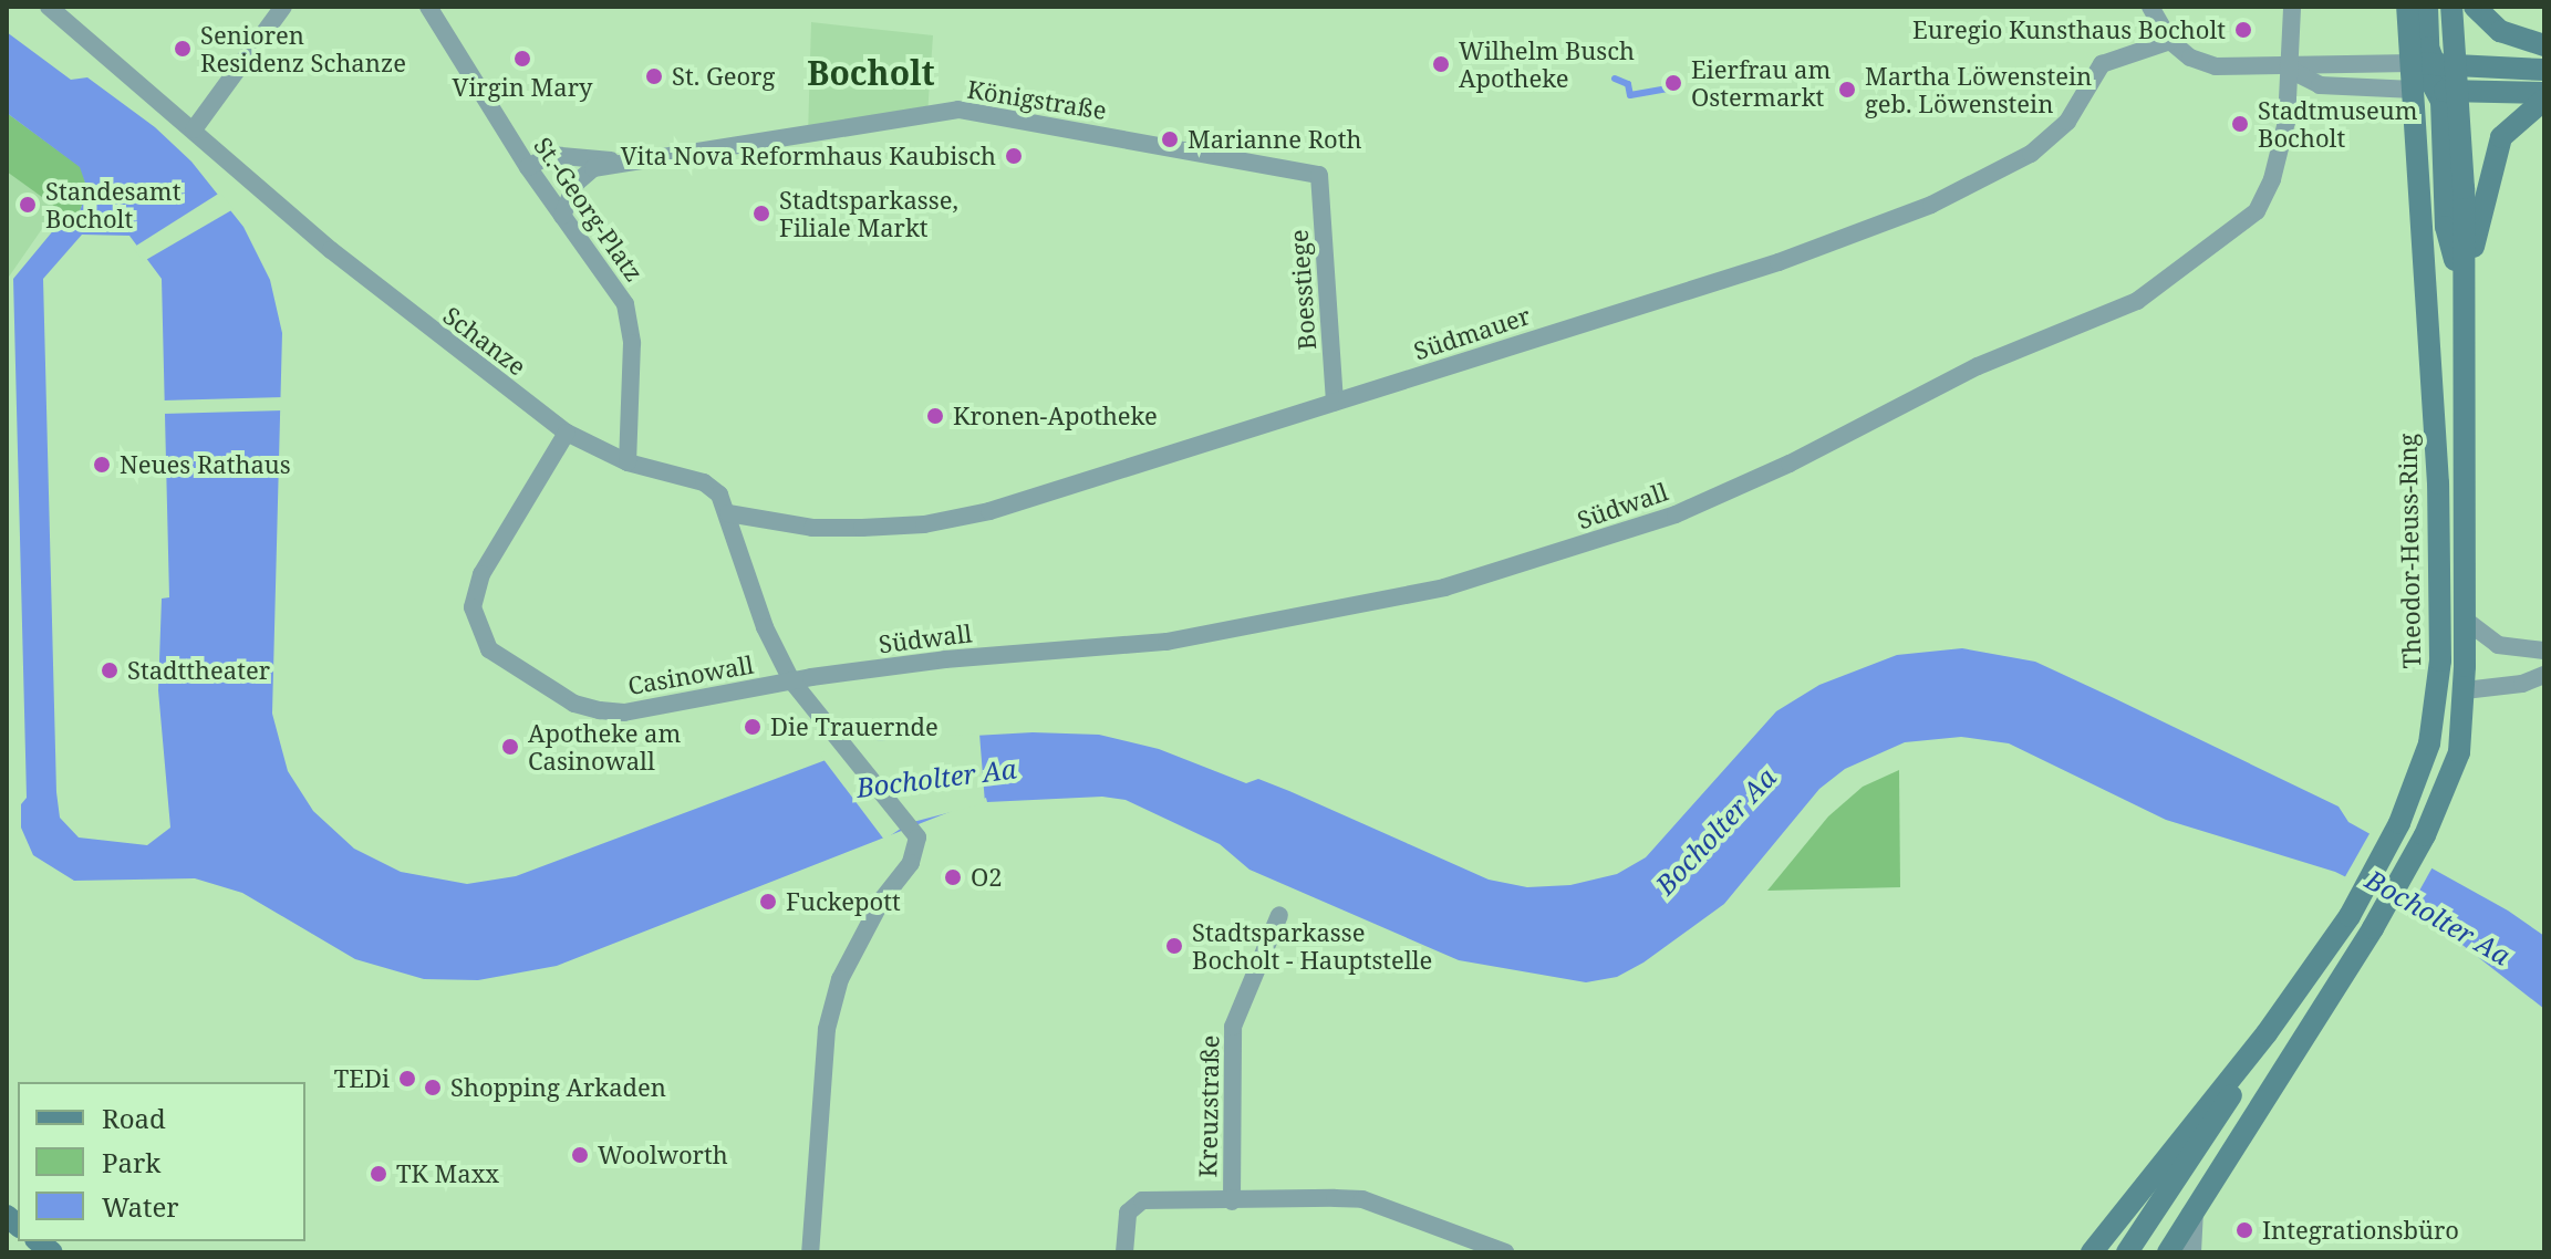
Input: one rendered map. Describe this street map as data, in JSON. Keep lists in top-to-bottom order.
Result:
{
  "streets": {
    "main road": ["Theodor-Heuss-Ring"],
    "street": [
      "Königstraße",
      "St.-Georg-Platz",
      "Boesstiege",
      "Südmauer",
      "Schanze",
      "Südwall",
      "Casinowall",
      "Kreuzstraße"
    ]
  },
  "crossings": [
    ["Königstraße", "St.-Georg-Platz"],
    ["Königstraße", "Boesstiege"],
    ["St.-Georg-Platz", "Schanze"],
    ["Boesstiege", "Südmauer"],
    ["Südmauer", "Schanze"],
    ["Schanze", "Südwall"],
    ["Schanze", "Casinowall"],
    ["Südwall", "Casinowall"]
  ],
  "districts": ["Bocholt"],
  "water": ["Bocholter Aa"],
  "places": [
    "Euregio Kunsthaus Bocholt",
    "Senioren Residenz Schanze",
    "Virgin Mary",
    "Wilhelm Busch Apotheke",
    "St. Georg",
    "Eierfrau am Ostermarkt",
    "Martha Löwenstein geb. Löwenstein",
    "Stadtmuseum Bocholt",
    "Marianne Roth",
    "Vita Nova Reformhaus Kaubisch",
    "Standesamt Bocholt",
    "Stadtsparkasse, Filiale Markt",
    "Kronen-Apotheke",
    "Neues Rathaus",
    "Stadttheater",
    "Die Trauernde",
    "Apotheke am Casinowall",
    "O2",
    "Fuckepott",
    "Stadtsparkasse Bocholt - Hauptstelle",
    "TEDi",
    "Shopping Arkaden",
    "Woolworth",
    "TK Maxx",
    "Integrationsbüro"
  ],
  "legend": ["Road", "Park", "Water"]
}
